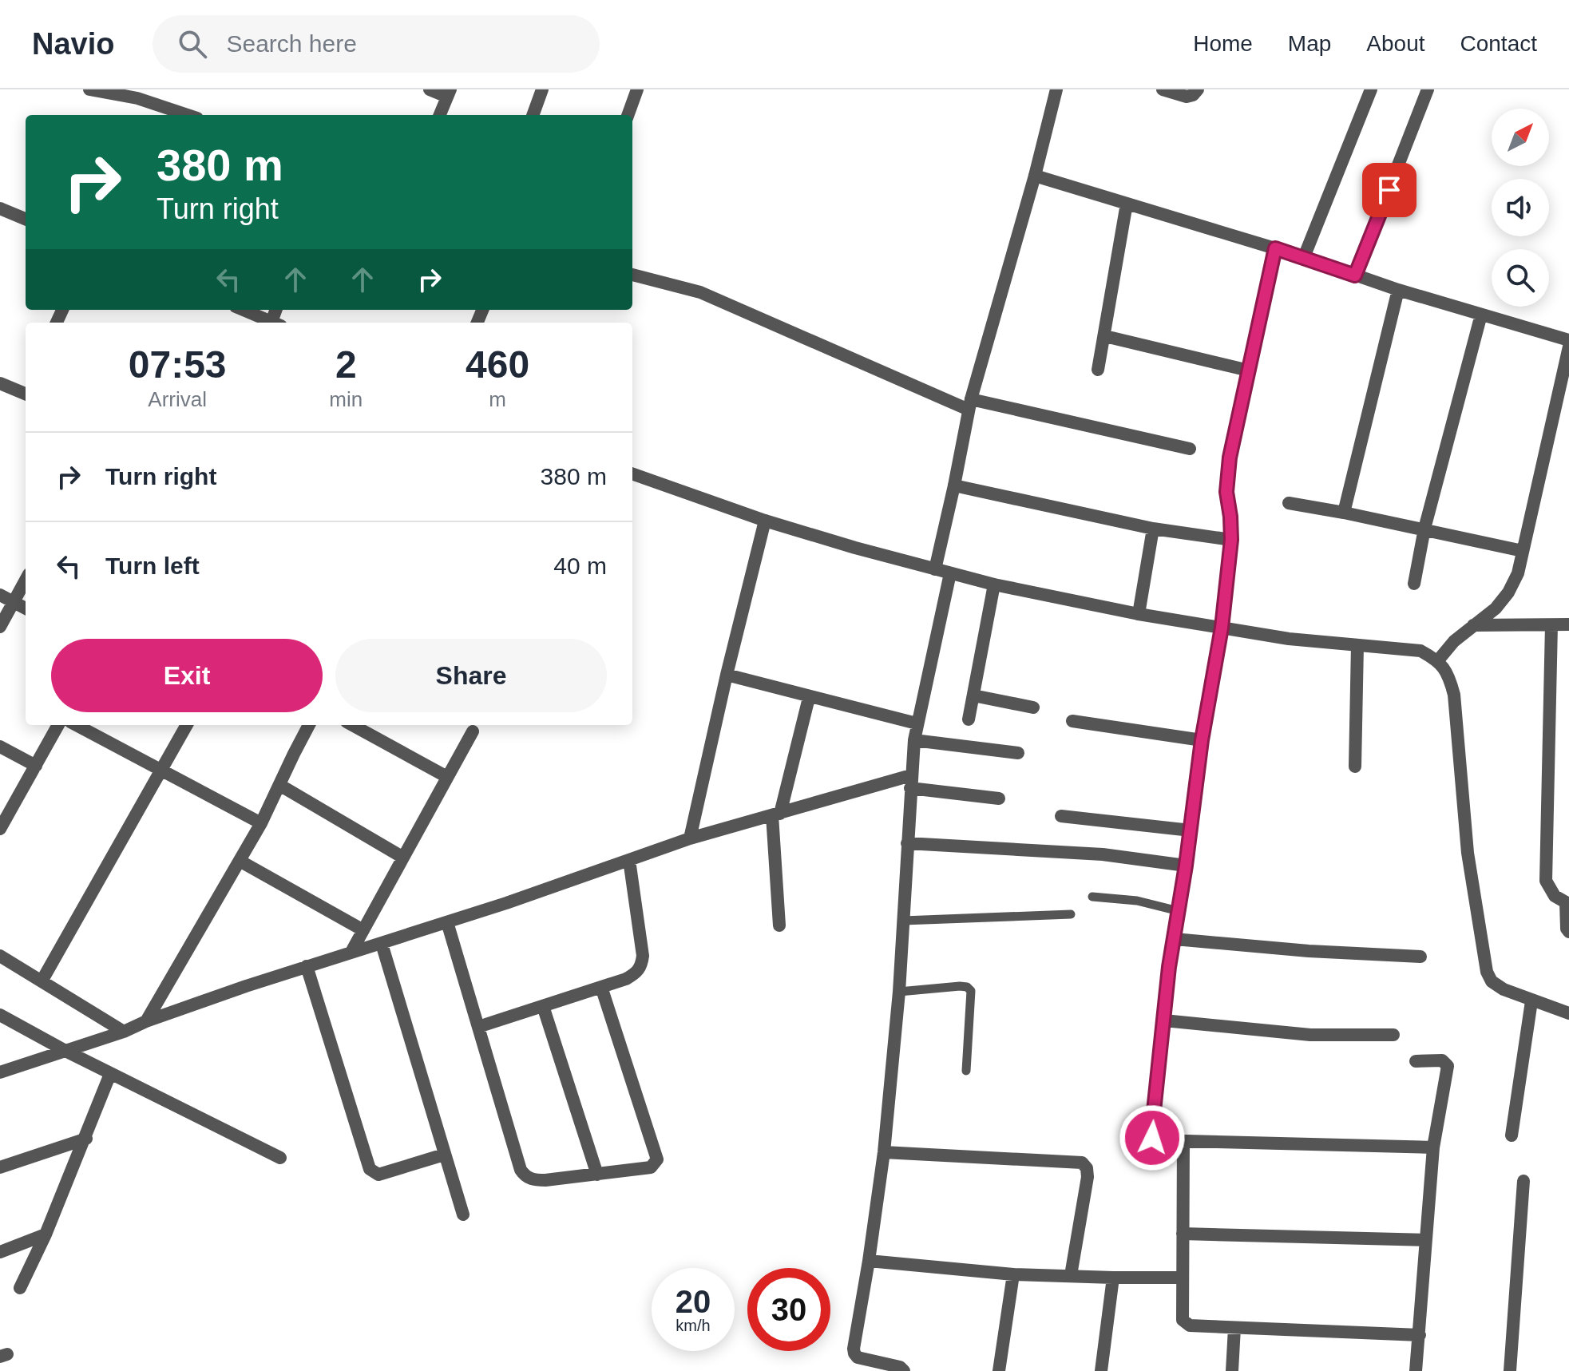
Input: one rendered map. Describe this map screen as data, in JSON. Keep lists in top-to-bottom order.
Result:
{
  "north": "top right",
  "page": {
    "header": "Navio",
    "search": "Search here",
    "nav": [
      "Home",
      "Map",
      "About",
      "Contact"
    ],
    "turn": ["380 m", "Turn right"],
    "eta": [
      "07:53",
      "Arrival",
      "2",
      "min",
      "460",
      "m"
    ],
    "list": [
      {
        "name": "Turn right",
        "value": "380 m"
      },
      {
        "name": "Turn left",
        "value": "40 m"
      }
    ],
    "buttons": ["Exit", "Share"],
    "speed": "20 km/h",
    "limit": "30"
  }
}
